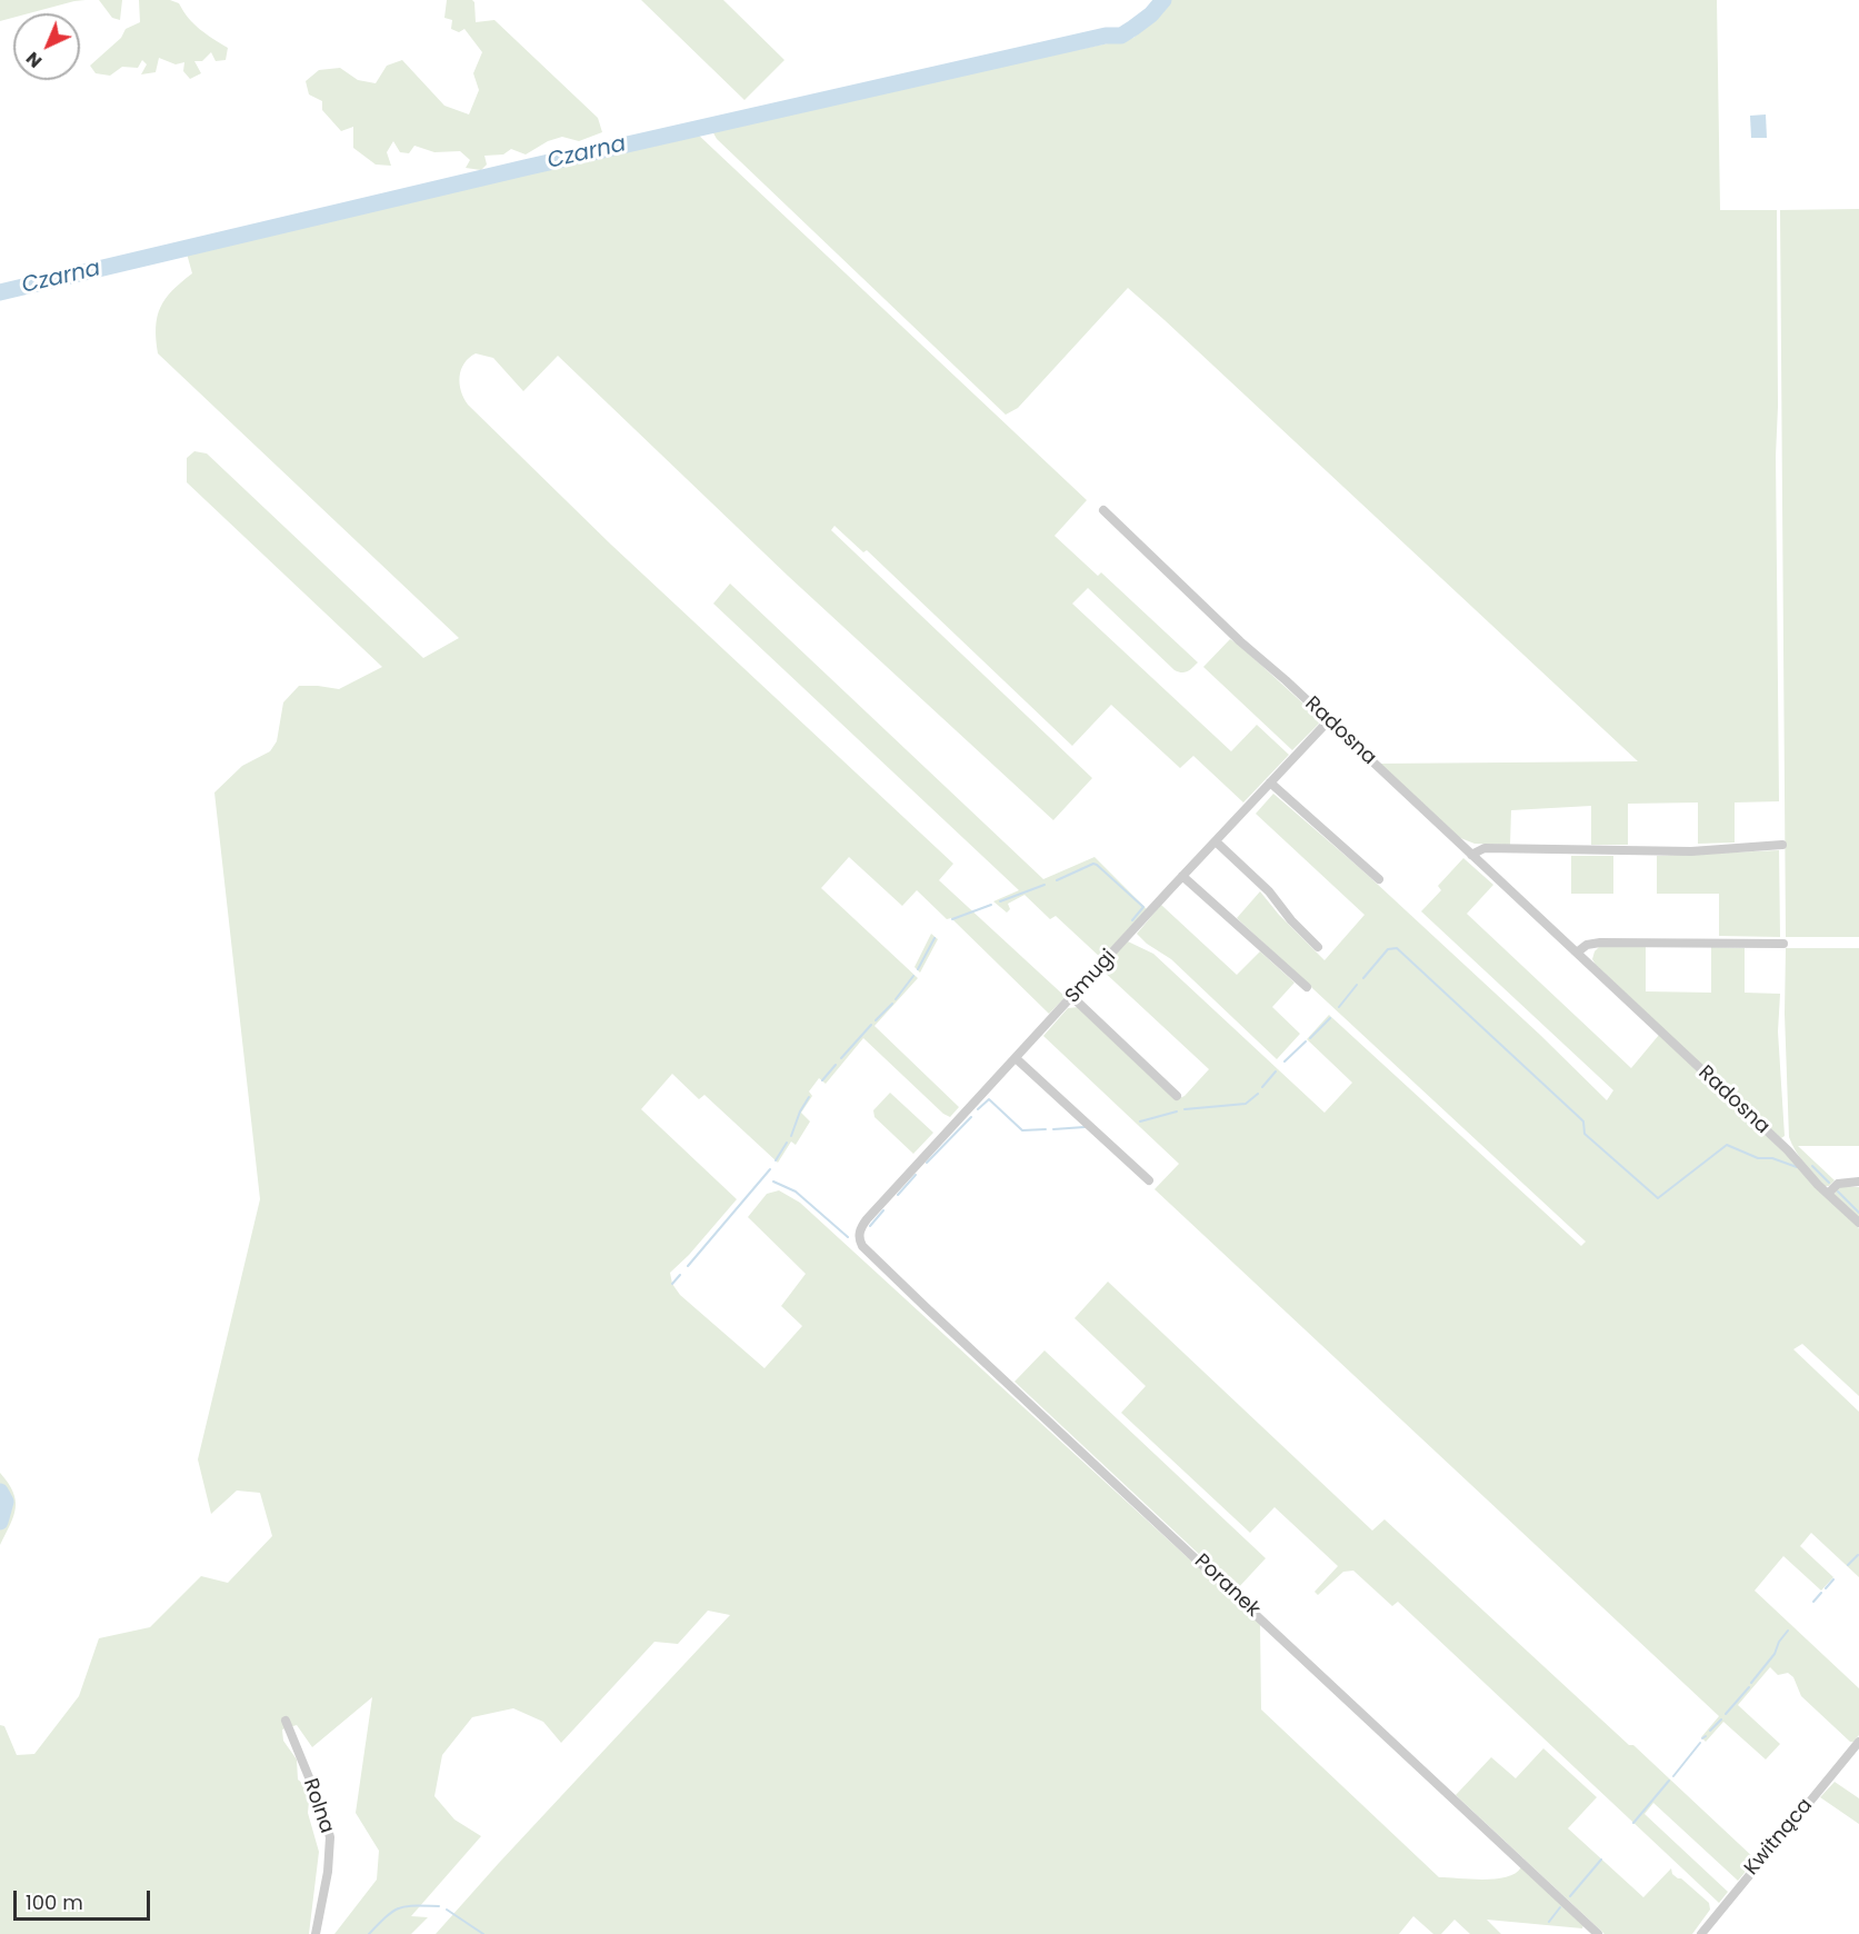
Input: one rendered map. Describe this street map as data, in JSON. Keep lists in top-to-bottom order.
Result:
{
  "streets": {
    "street": [
      "Radosna",
      "Smugi",
      "Poranek",
      "Rolna",
      "Kwitnąca"
    ]
  },
  "crossings": [
    ["Radosna", "Smugi"],
    ["Smugi", "Poranek"]
  ],
  "water": ["Czarna"],
  "scale_bar": "100 m",
  "north": "bottom left"
}
